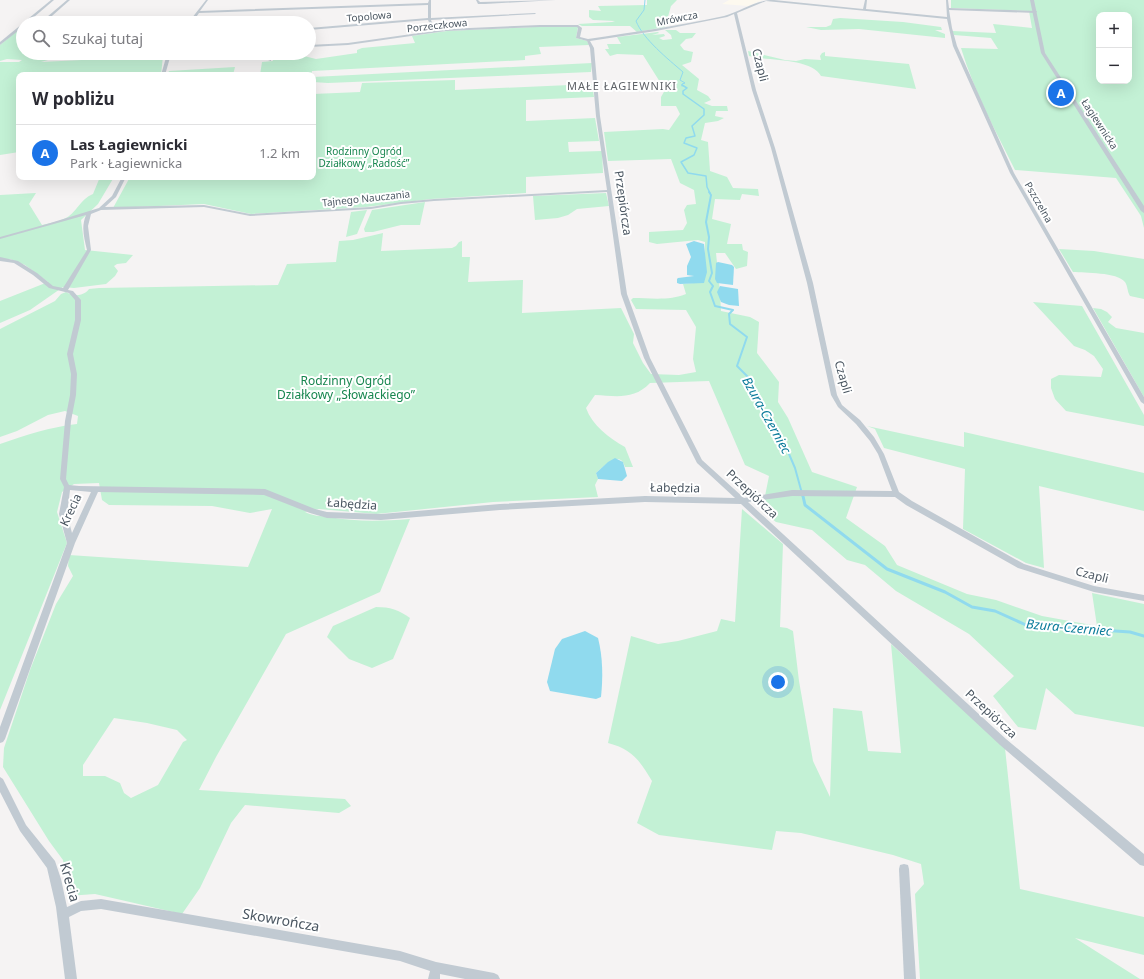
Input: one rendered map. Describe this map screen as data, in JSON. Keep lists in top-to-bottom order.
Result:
{
  "streets": {
    "street": [
      "Topolowa",
      "Mrówcza",
      "Porzeczkowa",
      "Czapli",
      "Łagiewnicka",
      "Tajnego Nauczania",
      "Pszczelna",
      "Przepiórcza",
      "Łabędzia",
      "Krecia",
      "Skowrończa"
    ]
  },
  "crossings": [
    ["Mrówcza", "Czapli"],
    ["Mrówcza", "Przepiórcza"],
    ["Porzeczkowa", "Przepiórcza"],
    ["Czapli", "Łabędzia"],
    ["Tajnego Nauczania", "Przepiórcza"],
    ["Przepiórcza", "Łabędzia"],
    ["Łabędzia", "Krecia"],
    ["Krecia", "Skowrończa"]
  ],
  "districts": ["MAŁE ŁAGIEWNIKI"],
  "water": ["Bzura-Czerniec"],
  "parks": ["Rodzinny Ogród Działkowy „Radość”", "Rodzinny Ogród Działkowy „Słowackiego”"],
  "page": {
    "map_buttons": ["+", "−"],
    "search": "Szukaj tutaj",
    "heading": "W pobliżu",
    "pins": "A",
    "list": [
      {
        "mark": "A",
        "name": "Las Łagiewnicki",
        "note": "Park · Łagiewnicka",
        "value": "1.2 km"
      }
    ]
  }
}
